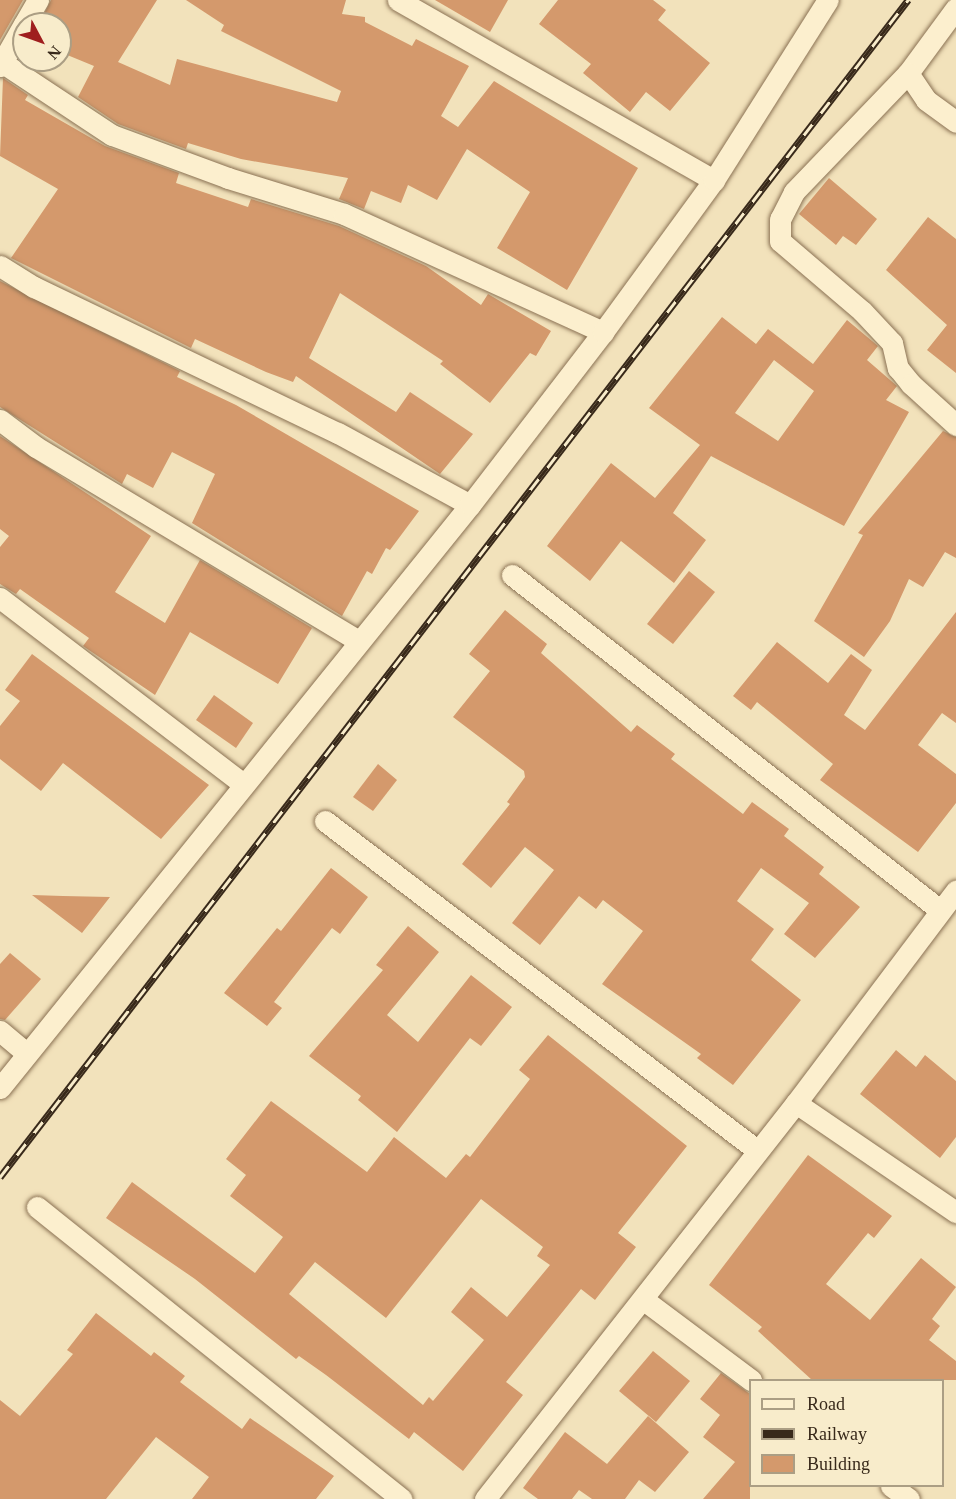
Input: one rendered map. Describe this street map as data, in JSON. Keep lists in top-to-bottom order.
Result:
{
  "legend": ["Road", "Railway", "Building"],
  "north": "bottom right"
}
